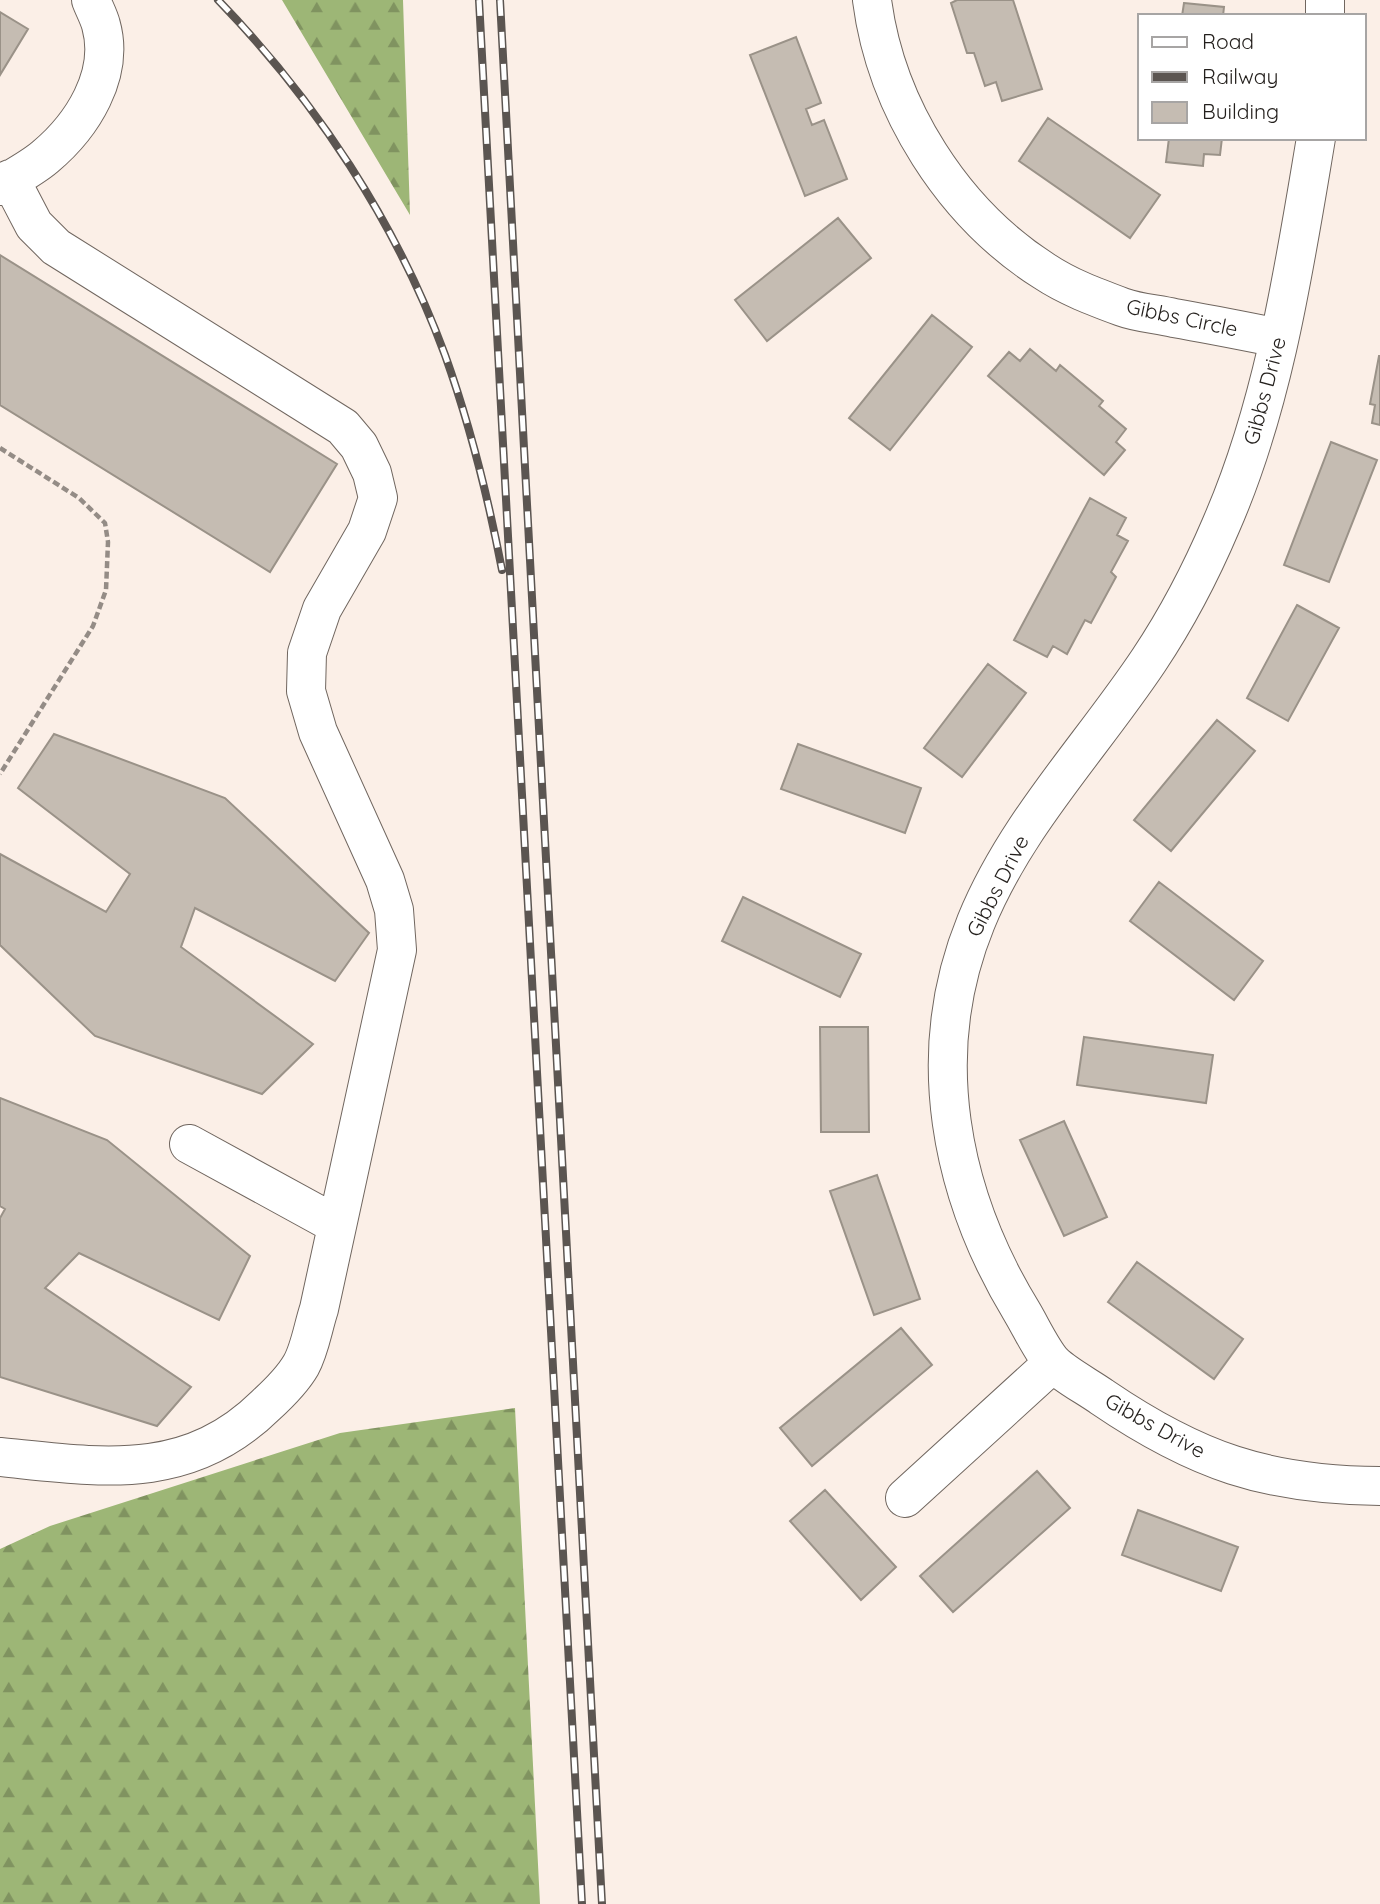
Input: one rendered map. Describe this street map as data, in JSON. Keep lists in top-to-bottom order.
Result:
{
  "streets": {
    "street": ["Gibbs Circle", "Gibbs Drive"]
  },
  "crossings": [
    ["Gibbs Circle", "Gibbs Drive"]
  ],
  "legend": ["Road", "Railway", "Building"]
}
